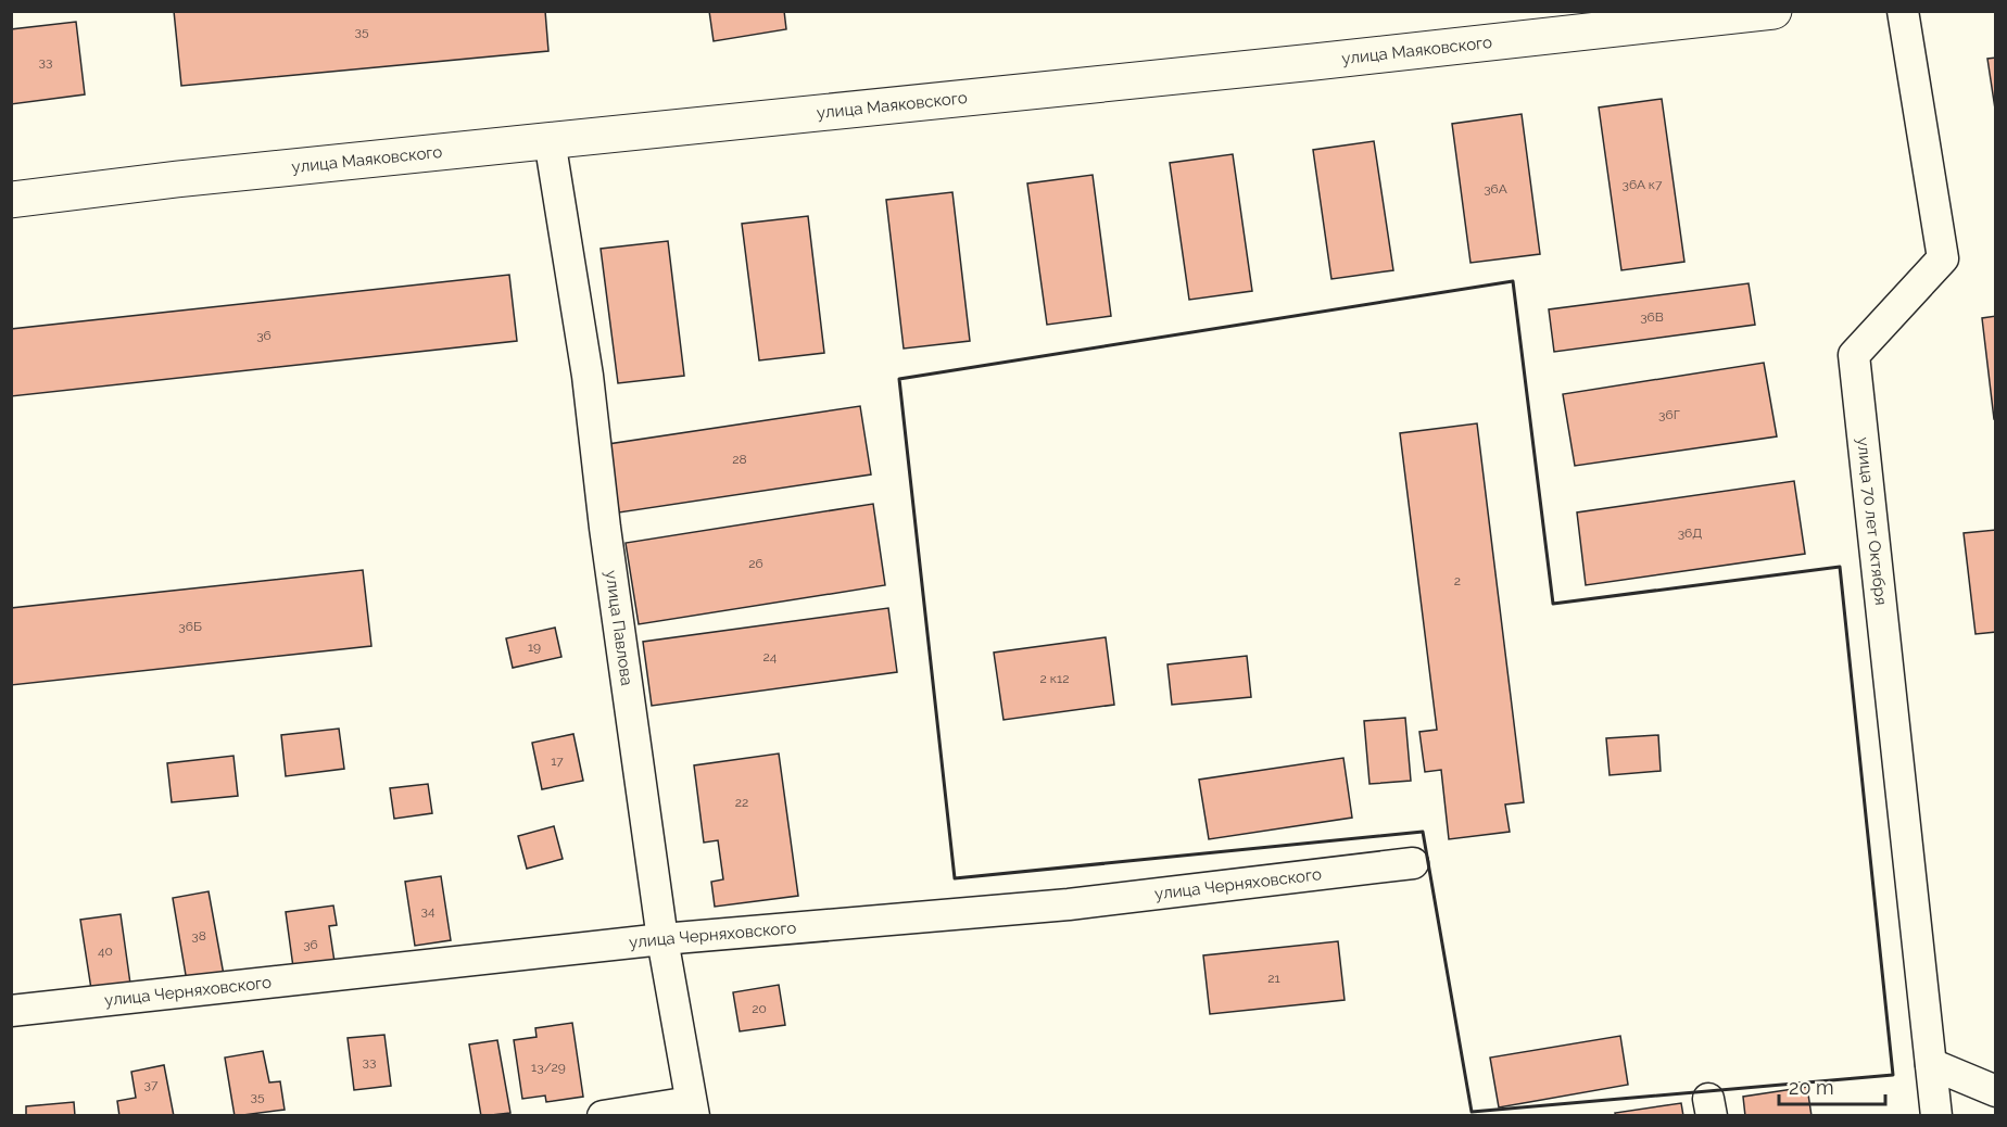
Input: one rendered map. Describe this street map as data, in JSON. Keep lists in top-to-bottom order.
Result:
{
  "streets": {
    "street": [
      "улица Маяковского",
      "улица 70 лет Октября",
      "улица Павлова",
      "улица Черняховского"
    ]
  },
  "crossings": [
    ["улица Маяковского", "улица Павлова"],
    ["улица Павлова", "улица Черняховского"]
  ],
  "house_numbers": [
    "35",
    "33",
    "36А к7",
    "36А",
    "36В",
    "36",
    "36Г",
    "28",
    "36Д",
    "26",
    "2",
    "36Б",
    "19",
    "24",
    "2 к12",
    "17",
    "22",
    "34",
    "38",
    "36",
    "40",
    "21",
    "20",
    "33",
    "13/29",
    "37",
    "35"
  ],
  "scale_bar": "20 m"
}
